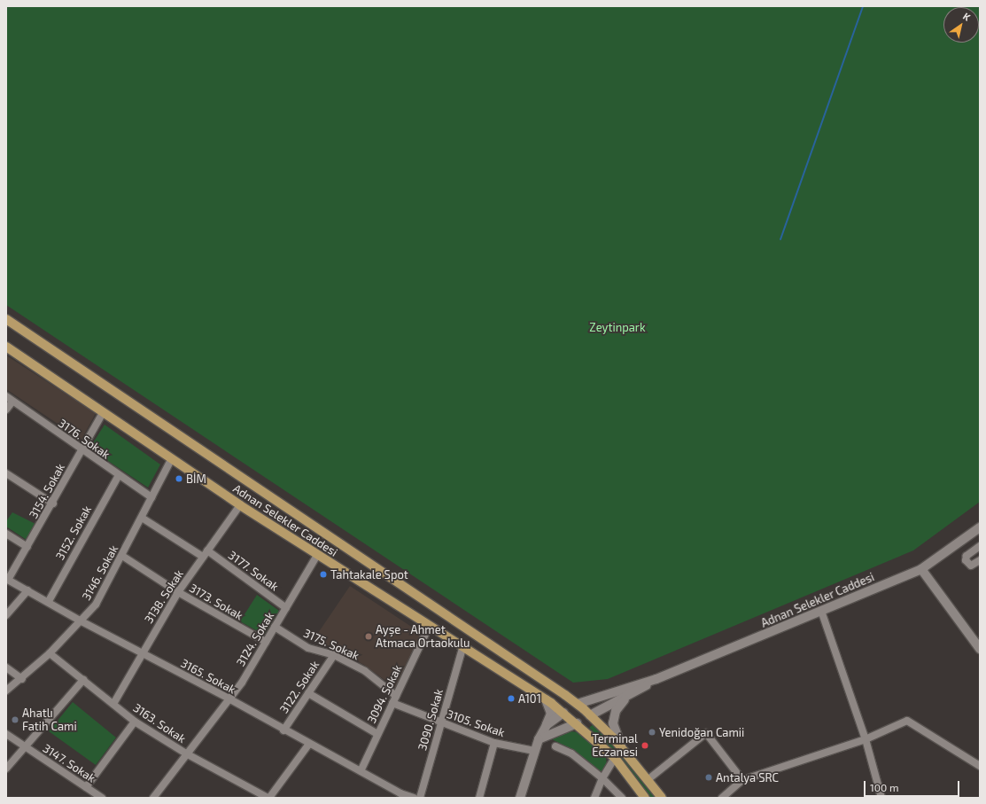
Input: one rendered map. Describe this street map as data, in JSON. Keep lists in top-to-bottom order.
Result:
{
  "streets": {
    "main road": ["Adnan Selekler Caddesi"],
    "street": [
      "3176. Sokak",
      "3154. Sokak",
      "3152. Sokak",
      "3177. Sokak",
      "3146. Sokak",
      "3138. Sokak",
      "3173. Sokak",
      "3124. Sokak",
      "3175. Sokak",
      "3165. Sokak",
      "3122. Sokak",
      "3094. Sokak",
      "3090. Sokak",
      "3163. Sokak",
      "3105. Sokak",
      "3147. Sokak"
    ]
  },
  "crossings": [
    ["3176. Sokak", "3154. Sokak"],
    ["3176. Sokak", "3152. Sokak"],
    ["3176. Sokak", "3146. Sokak"],
    ["3154. Sokak", "Adnan Selekler Caddesi"],
    ["3154. Sokak", "3165. Sokak"],
    ["Adnan Selekler Caddesi", "3146. Sokak"],
    ["Adnan Selekler Caddesi", "3138. Sokak"],
    ["Adnan Selekler Caddesi", "3124. Sokak"],
    ["Adnan Selekler Caddesi", "3094. Sokak"],
    ["Adnan Selekler Caddesi", "3090. Sokak"],
    ["3152. Sokak", "3165. Sokak"],
    ["3177. Sokak", "3146. Sokak"],
    ["3177. Sokak", "3138. Sokak"],
    ["3177. Sokak", "3124. Sokak"],
    ["3146. Sokak", "3173. Sokak"],
    ["3146. Sokak", "3165. Sokak"],
    ["3146. Sokak", "3163. Sokak"],
    ["3138. Sokak", "3173. Sokak"],
    ["3138. Sokak", "3165. Sokak"],
    ["3138. Sokak", "3163. Sokak"],
    ["3173. Sokak", "3124. Sokak"],
    ["3124. Sokak", "3175. Sokak"],
    ["3124. Sokak", "3165. Sokak"],
    ["3124. Sokak", "3163. Sokak"],
    ["3175. Sokak", "3122. Sokak"],
    ["3175. Sokak", "3094. Sokak"],
    ["3165. Sokak", "3122. Sokak"],
    ["3165. Sokak", "3094. Sokak"],
    ["3094. Sokak", "3105. Sokak"],
    ["3090. Sokak", "3105. Sokak"]
  ],
  "parks": ["Zeytinpark"],
  "places": [
    "BİM",
    "Tahtakale Spot",
    "Ayşe - Ahmet Atmaca Ortaokulu",
    "A101",
    "Ahatlı Fatih Cami",
    "Yenidoğan Camii",
    "Terminal Eczanesi",
    "Antalya SRC"
  ],
  "scale_bar": "100 m",
  "north": "top right"
}
